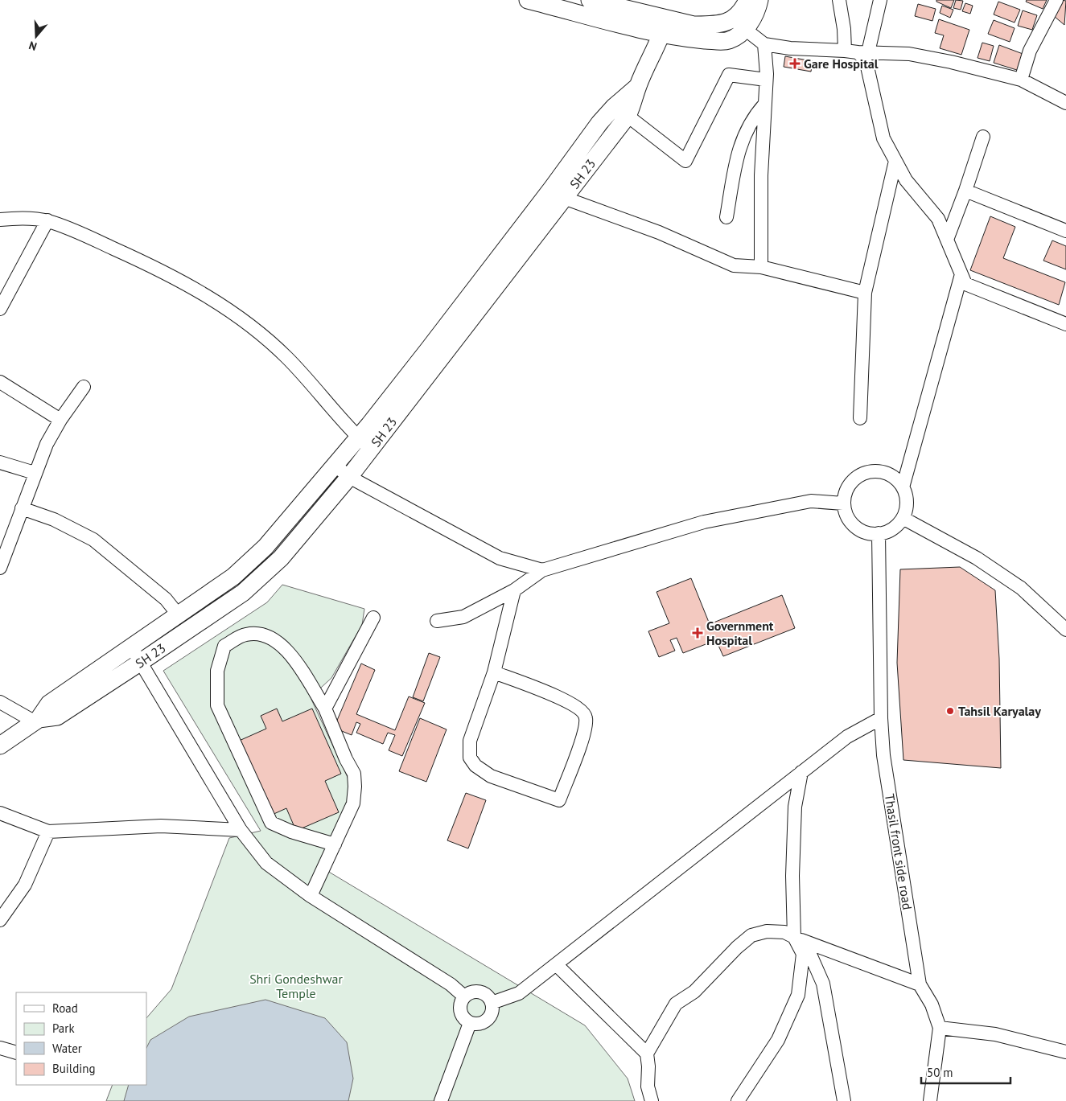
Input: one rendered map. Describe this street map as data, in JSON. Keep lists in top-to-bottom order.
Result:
{
  "streets": {
    "main road": ["SH 23"],
    "street": ["Thasil front side road"]
  },
  "parks": ["Shri Gondeshwar Temple"],
  "places": {
    "health": ["Gare Hospital", "Government Hospital"],
    "other": ["Tahsil Karyalay"]
  },
  "legend": [
    "Road",
    "Park",
    "Water",
    "Building"
  ],
  "scale_bar": "50 m",
  "north": "bottom"
}
